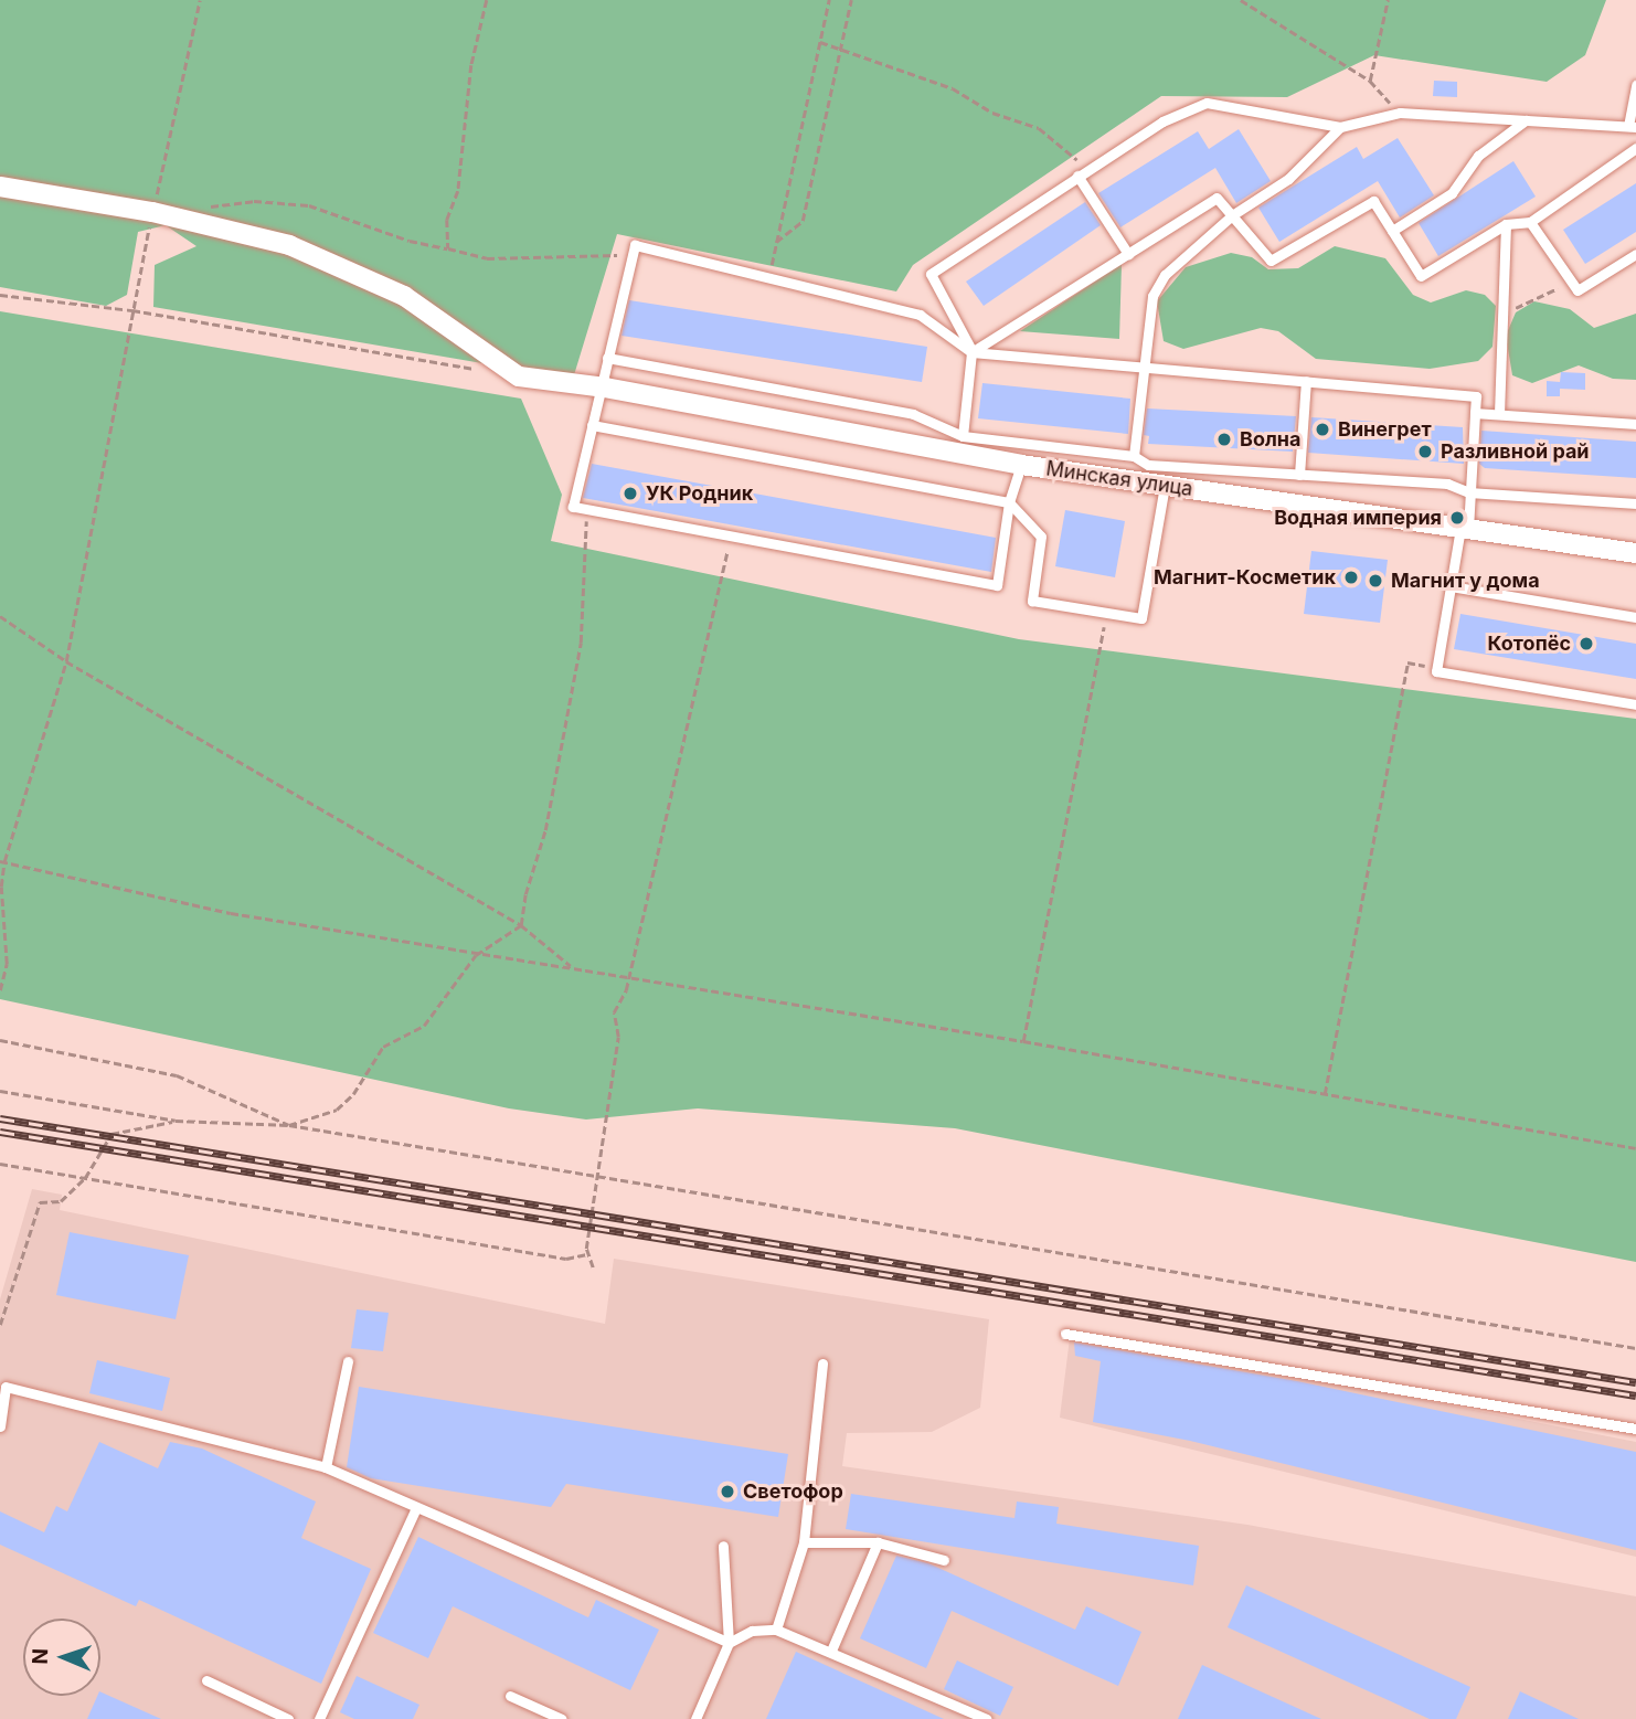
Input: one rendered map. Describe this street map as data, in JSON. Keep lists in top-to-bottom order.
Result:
{
  "streets": {
    "street": ["Минская улица"]
  },
  "places": [
    "Винегрет",
    "Волна",
    "Разливной рай",
    "УК Родник",
    "Водная империя",
    "Магнит-Косметик",
    "Магнит у дома",
    "Котопёс",
    "Светофор"
  ],
  "north": "left"
}
